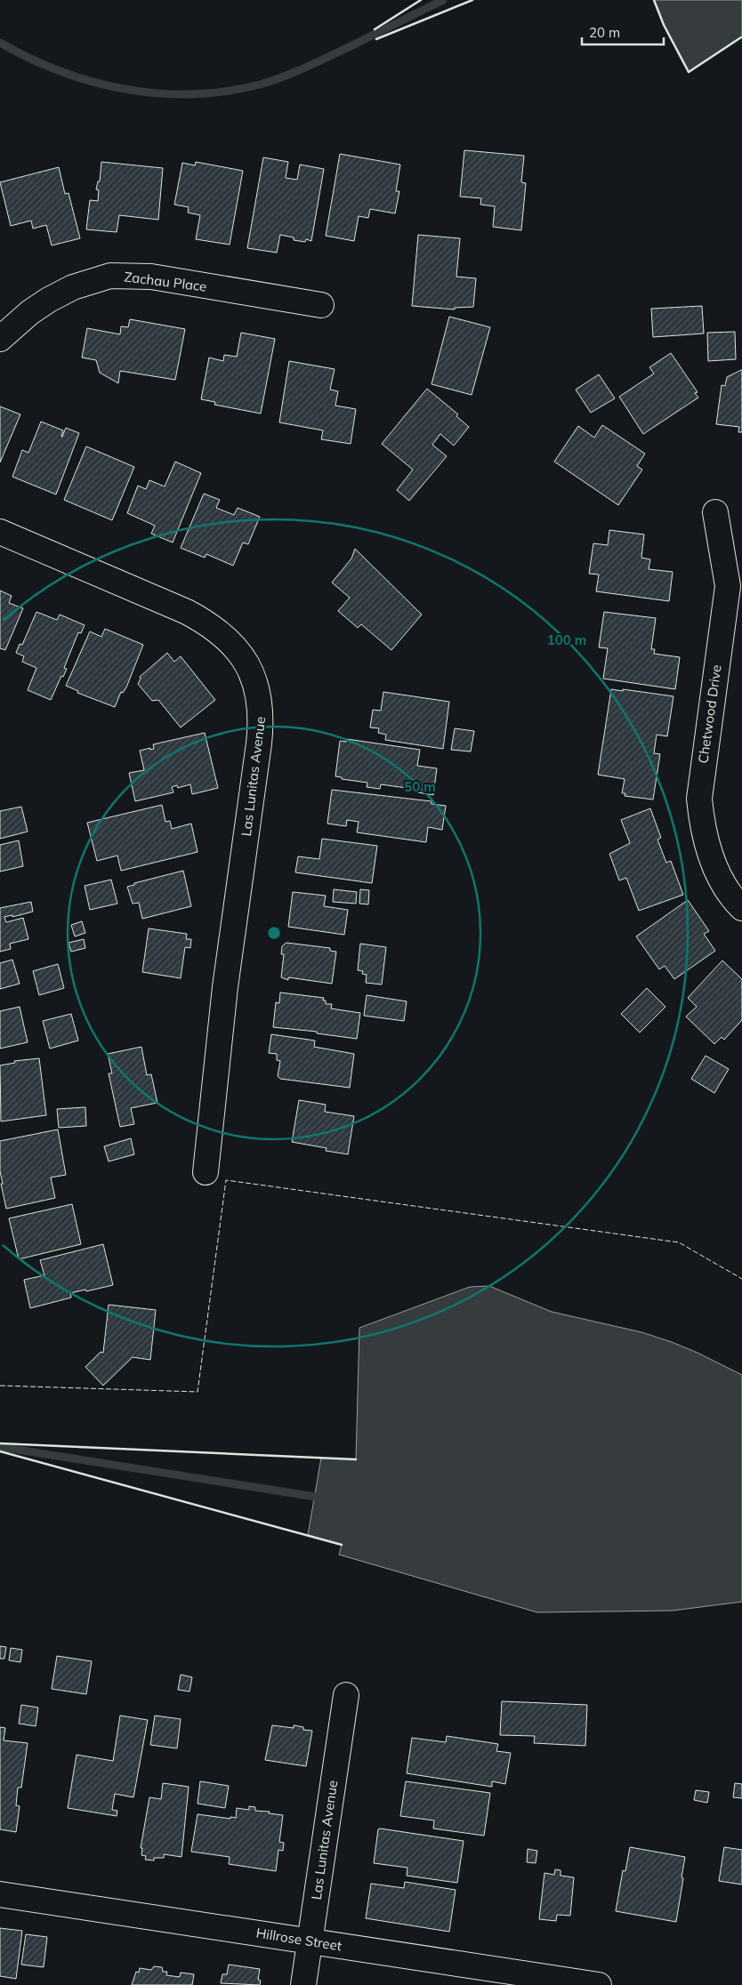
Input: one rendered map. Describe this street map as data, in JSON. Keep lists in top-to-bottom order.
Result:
{
  "streets": {
    "street": [
      "Zachau Place",
      "Chetwood Drive",
      "Las Lunitas Avenue",
      "Hillrose Street"
    ]
  },
  "crossings": [
    ["Las Lunitas Avenue", "Hillrose Street"]
  ],
  "scale_bar": "20 m",
  "rings": ["100 m", "50 m"]
}
